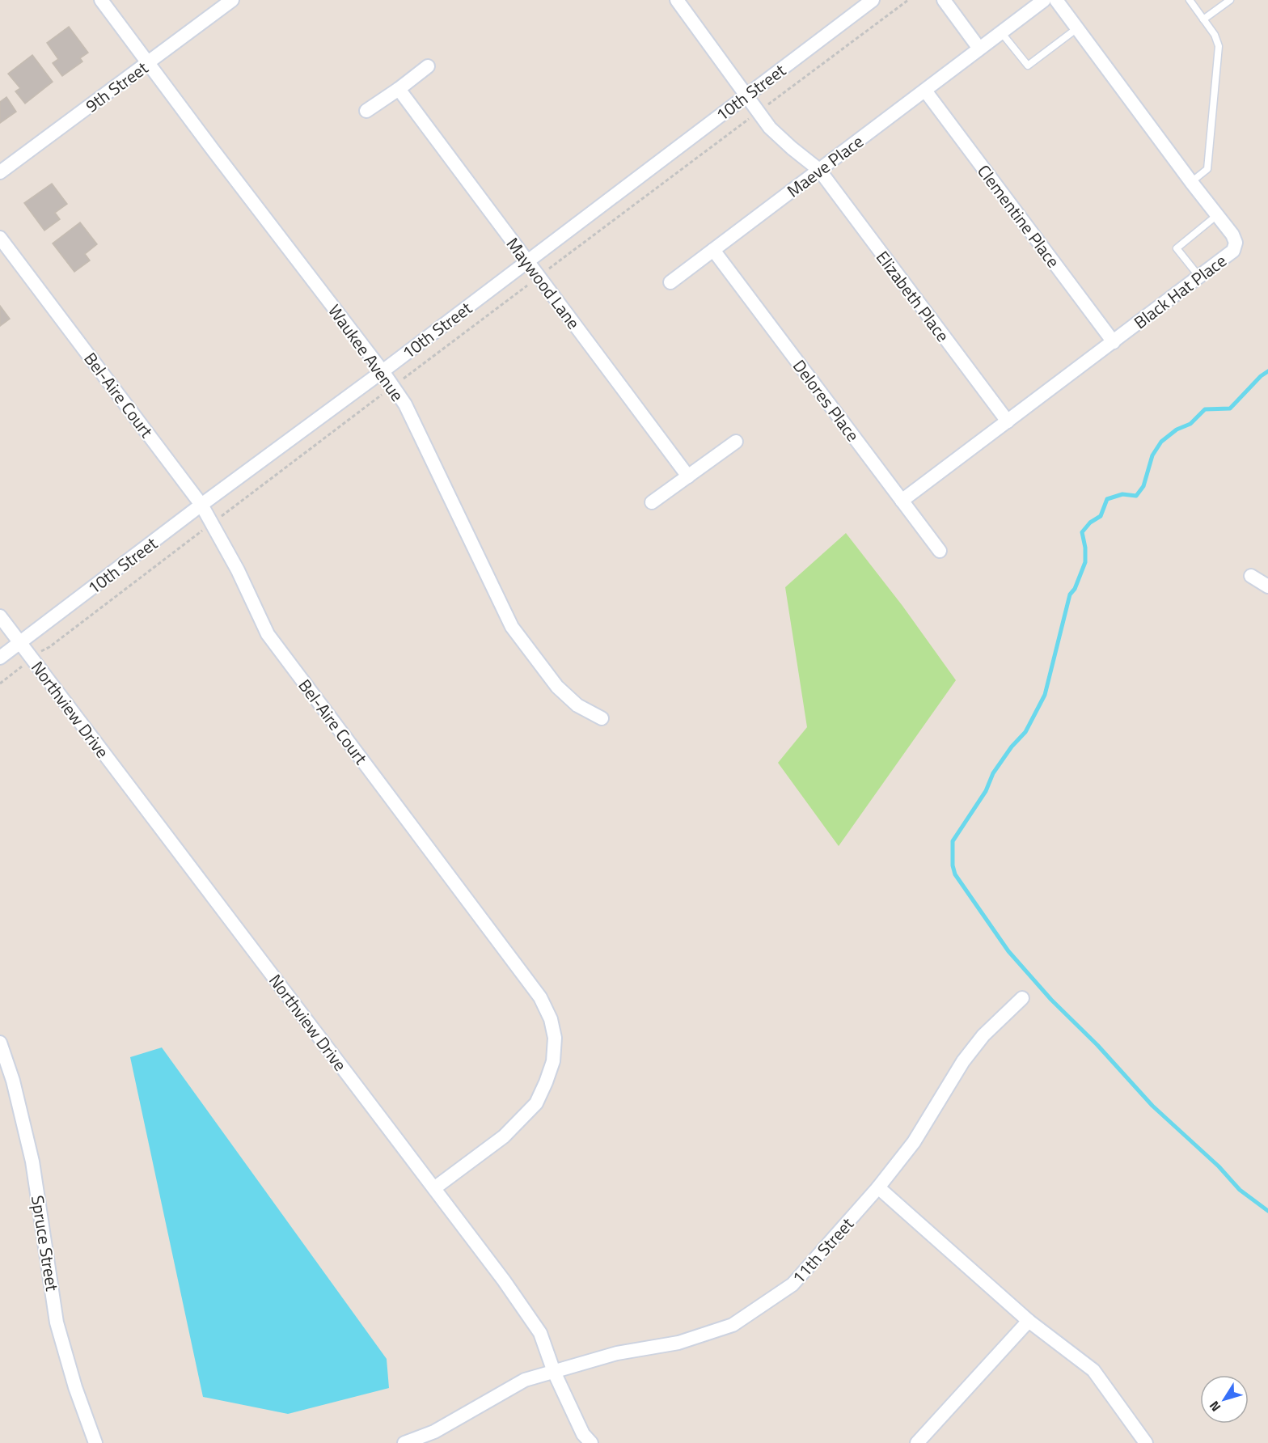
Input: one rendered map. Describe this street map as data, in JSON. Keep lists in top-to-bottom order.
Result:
{
  "streets": {
    "street": [
      "9th Street",
      "10th Street",
      "Maeve Place",
      "Clementine Place",
      "Maywood Lane",
      "Black Hat Place",
      "Elizabeth Place",
      "Waukee Avenue",
      "Bel-Aire Court",
      "Delores Place",
      "Northview Drive",
      "Spruce Street",
      "11th Street"
    ]
  },
  "crossings": [
    ["9th Street", "Waukee Avenue"],
    ["10th Street", "Maywood Lane"],
    ["10th Street", "Elizabeth Place"],
    ["10th Street", "Waukee Avenue"],
    ["10th Street", "Bel-Aire Court"],
    ["10th Street", "Northview Drive"],
    ["Maeve Place", "Clementine Place"],
    ["Maeve Place", "Elizabeth Place"],
    ["Maeve Place", "Delores Place"],
    ["Clementine Place", "Black Hat Place"],
    ["Black Hat Place", "Elizabeth Place"],
    ["Black Hat Place", "Delores Place"],
    ["Bel-Aire Court", "Northview Drive"],
    ["Northview Drive", "11th Street"]
  ],
  "north": "bottom left"
}
